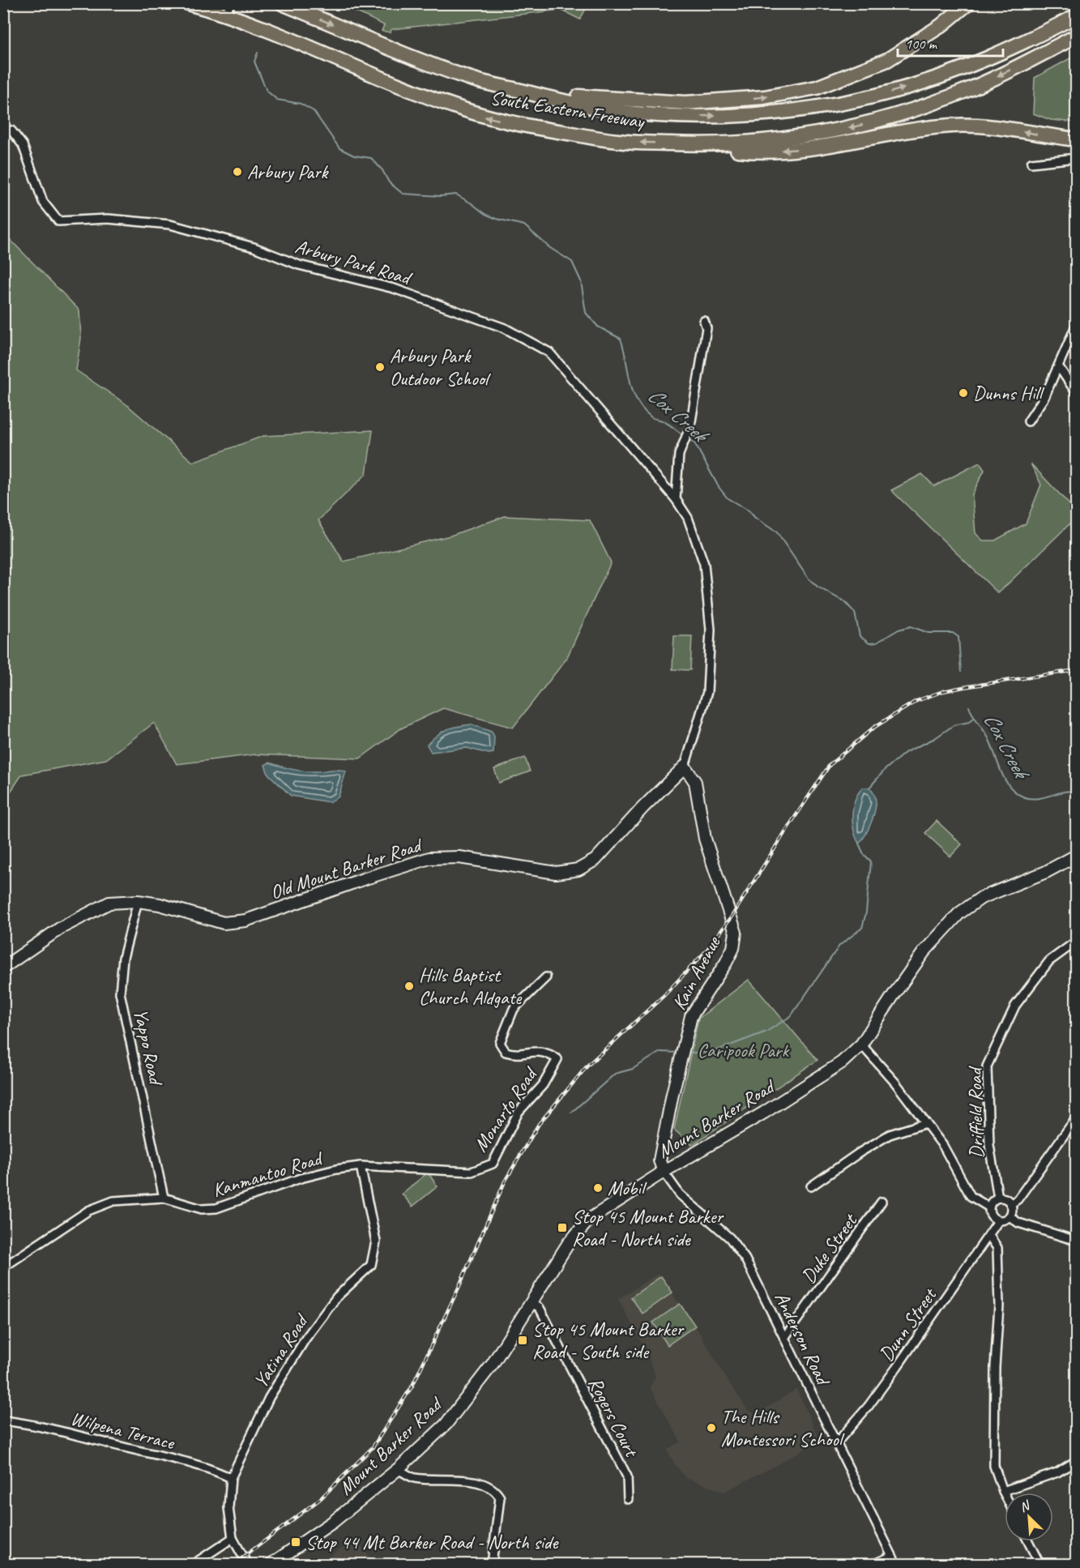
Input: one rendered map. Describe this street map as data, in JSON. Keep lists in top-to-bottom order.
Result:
{
  "streets": {
    "highway": ["South Eastern Freeway"],
    "main road": ["Old Mount Barker Road", "Kain Avenue", "Mount Barker Road"],
    "street": [
      "Arbury Park Road",
      "Yappo Road",
      "Monarto Road",
      "Driffield Road",
      "Kanmantoo Road",
      "Duke Street",
      "Dunn Street",
      "Anderson Road",
      "Yatina Road",
      "Rogers Court",
      "Wilpena Terrace"
    ]
  },
  "crossings": [
    ["Arbury Park Road", "Old Mount Barker Road"],
    ["Old Mount Barker Road", "Kain Avenue"],
    ["Old Mount Barker Road", "Yappo Road"],
    ["Kain Avenue", "Mount Barker Road"],
    ["Kain Avenue", "Anderson Road"],
    ["Yappo Road", "Kanmantoo Road"],
    ["Monarto Road", "Kanmantoo Road"],
    ["Driffield Road", "Dunn Street"],
    ["Mount Barker Road", "Anderson Road"],
    ["Mount Barker Road", "Rogers Court"],
    ["Kanmantoo Road", "Yatina Road"],
    ["Duke Street", "Anderson Road"],
    ["Dunn Street", "Anderson Road"],
    ["Yatina Road", "Wilpena Terrace"]
  ],
  "water": ["Cox Creek"],
  "parks": ["Caripook Park"],
  "places": {
    "other": [
      "Arbury Park",
      "Arbury Park Outdoor School",
      "Dunns Hill",
      "Hills Baptist Church Aldgate",
      "Mobil",
      "The Hills Montessori School"
    ],
    "transit": ["Stop 45 Mount Barker Road - North side", "Stop 45 Mount Barker Road - South side", "Stop 44 Mt Barker Road - North side"]
  },
  "scale_bar": "100 m",
  "north": "top left"
}
